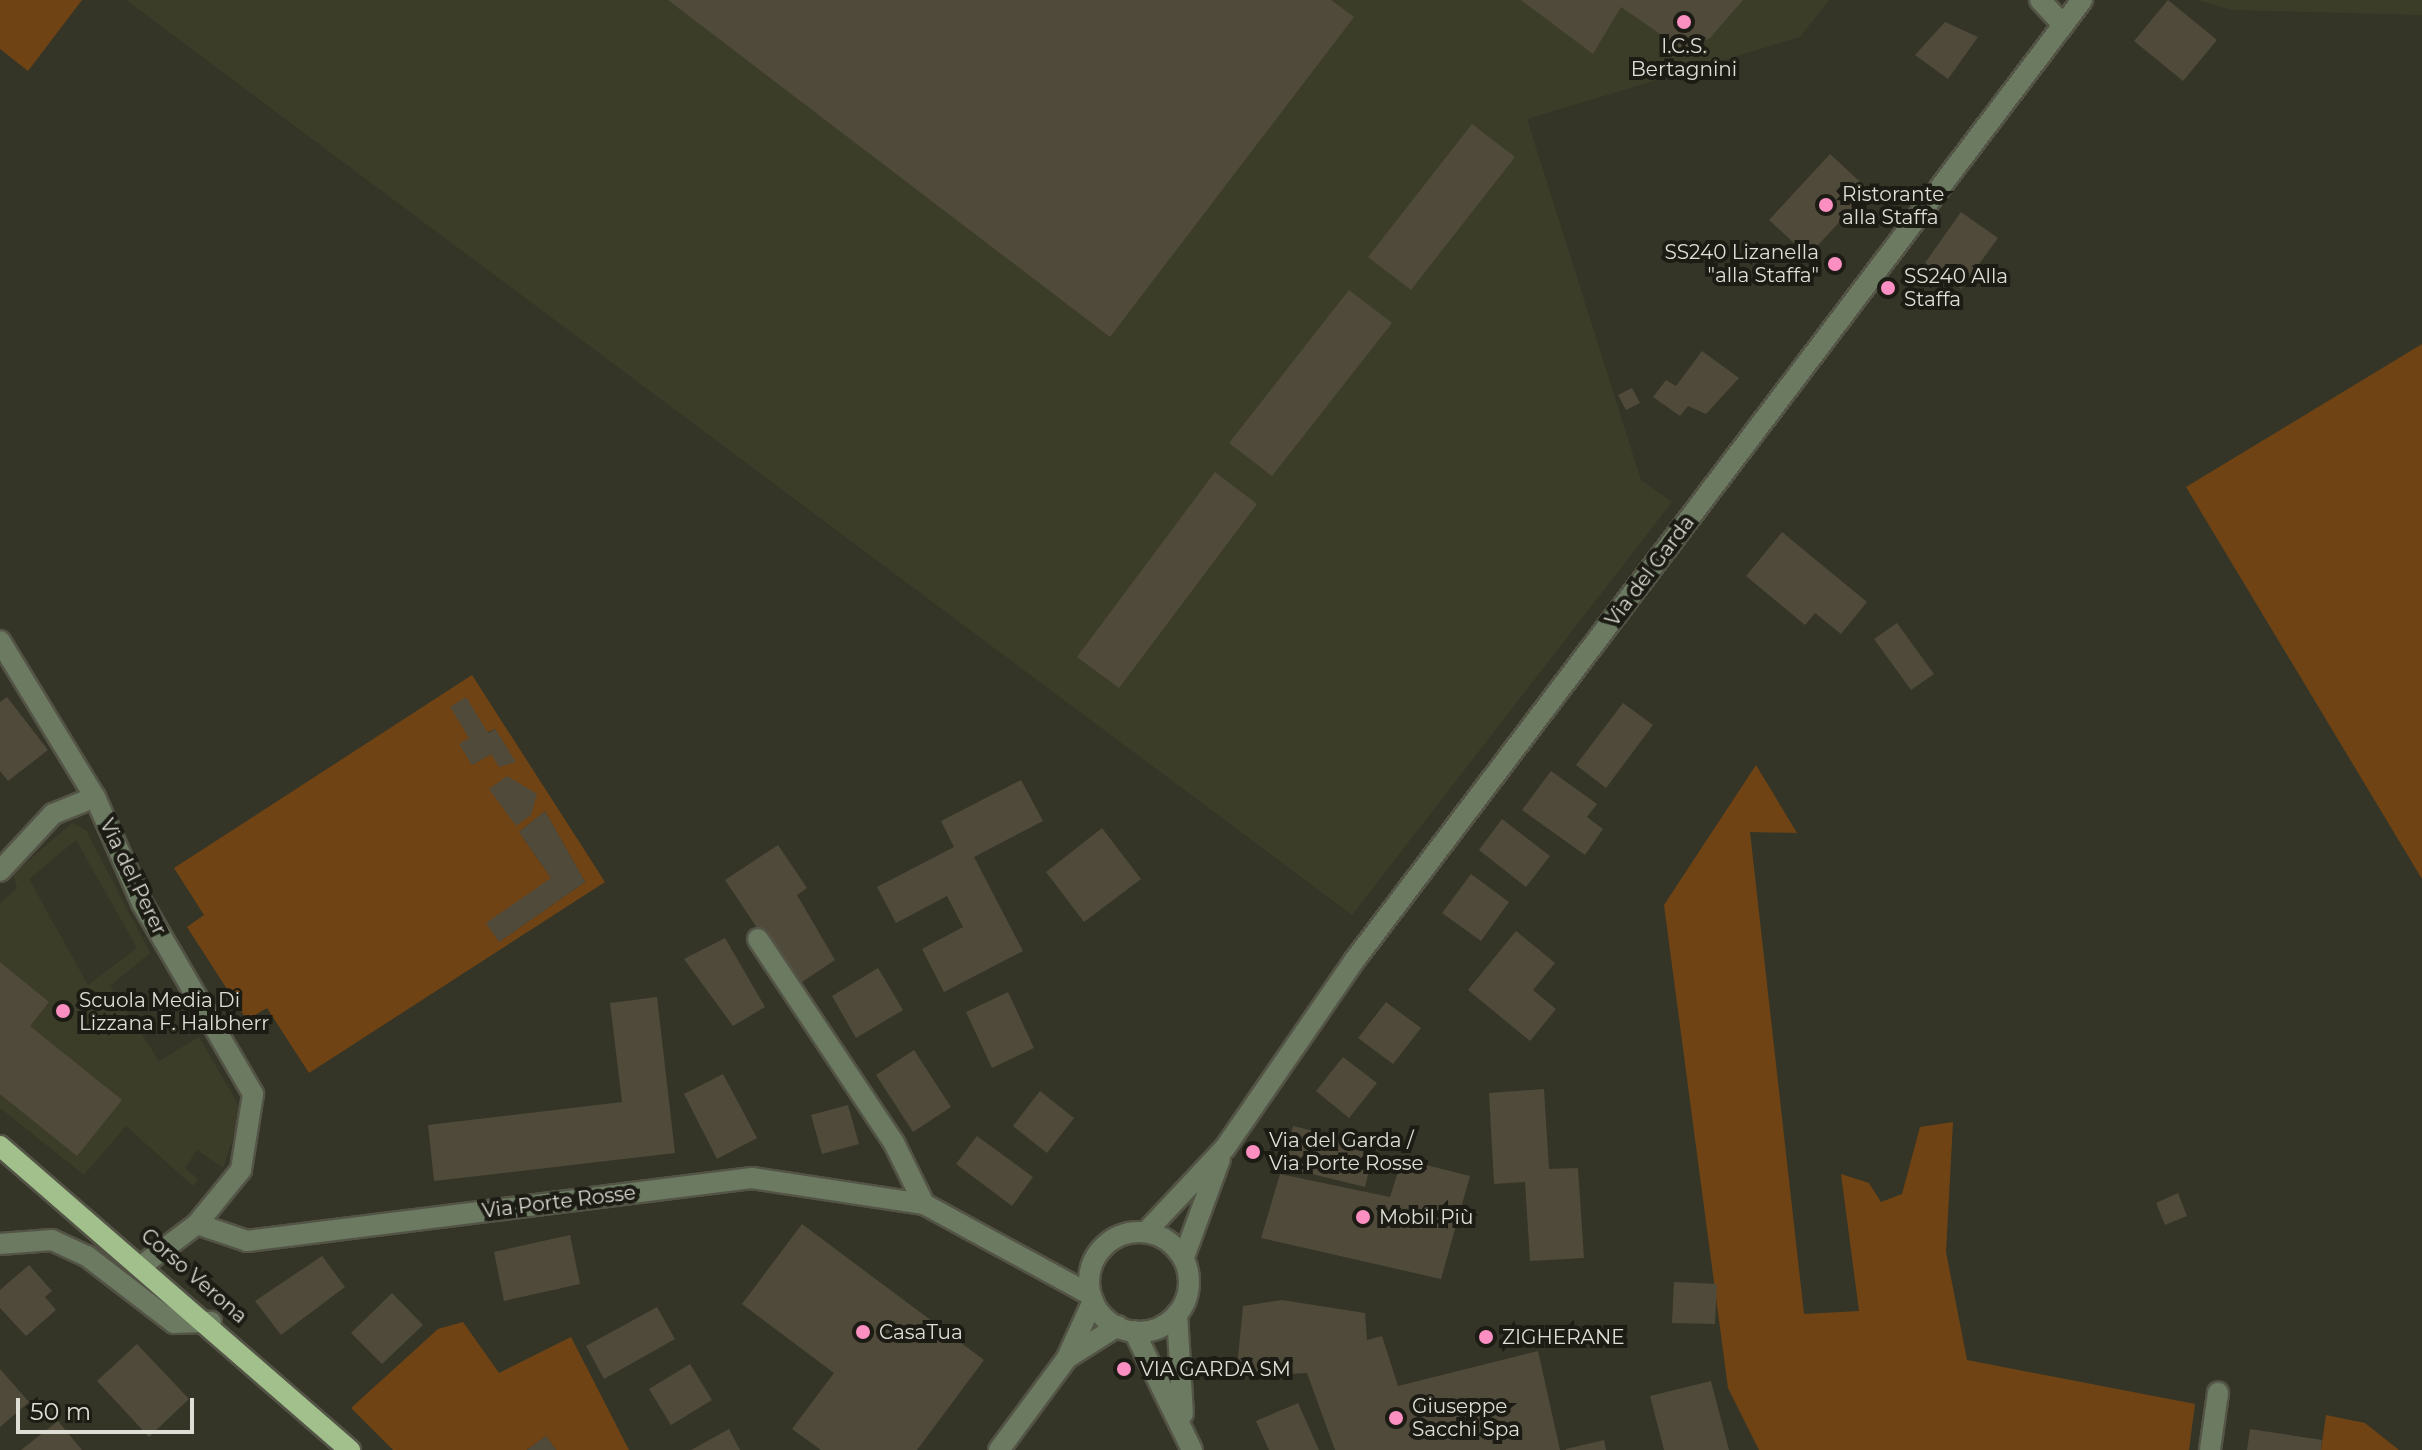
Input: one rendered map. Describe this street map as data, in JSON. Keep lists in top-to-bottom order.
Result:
{
  "streets": {
    "main road": ["Corso Verona"],
    "street": ["Via del Garda", "Via del Perer", "Via Porte Rosse"]
  },
  "crossings": [
    ["Via del Garda", "Via Porte Rosse"],
    ["Via del Perer", "Via Porte Rosse"],
    ["Via del Perer", "Corso Verona"]
  ],
  "places": [
    "I.C.S. Bertagnini",
    "Ristorante alla Staffa",
    "SS240 Lizanella \"alla Staffa\"",
    "SS240 Alla Staffa",
    "Scuola Media Di Lizzana F. Halbherr",
    "Via del Garda / Via Porte Rosse",
    "Mobil Più",
    "CasaTua",
    "ZIGHERANE",
    "VIA GARDA SM",
    "Giuseppe Sacchi Spa"
  ],
  "scale_bar": "50 m"
}
